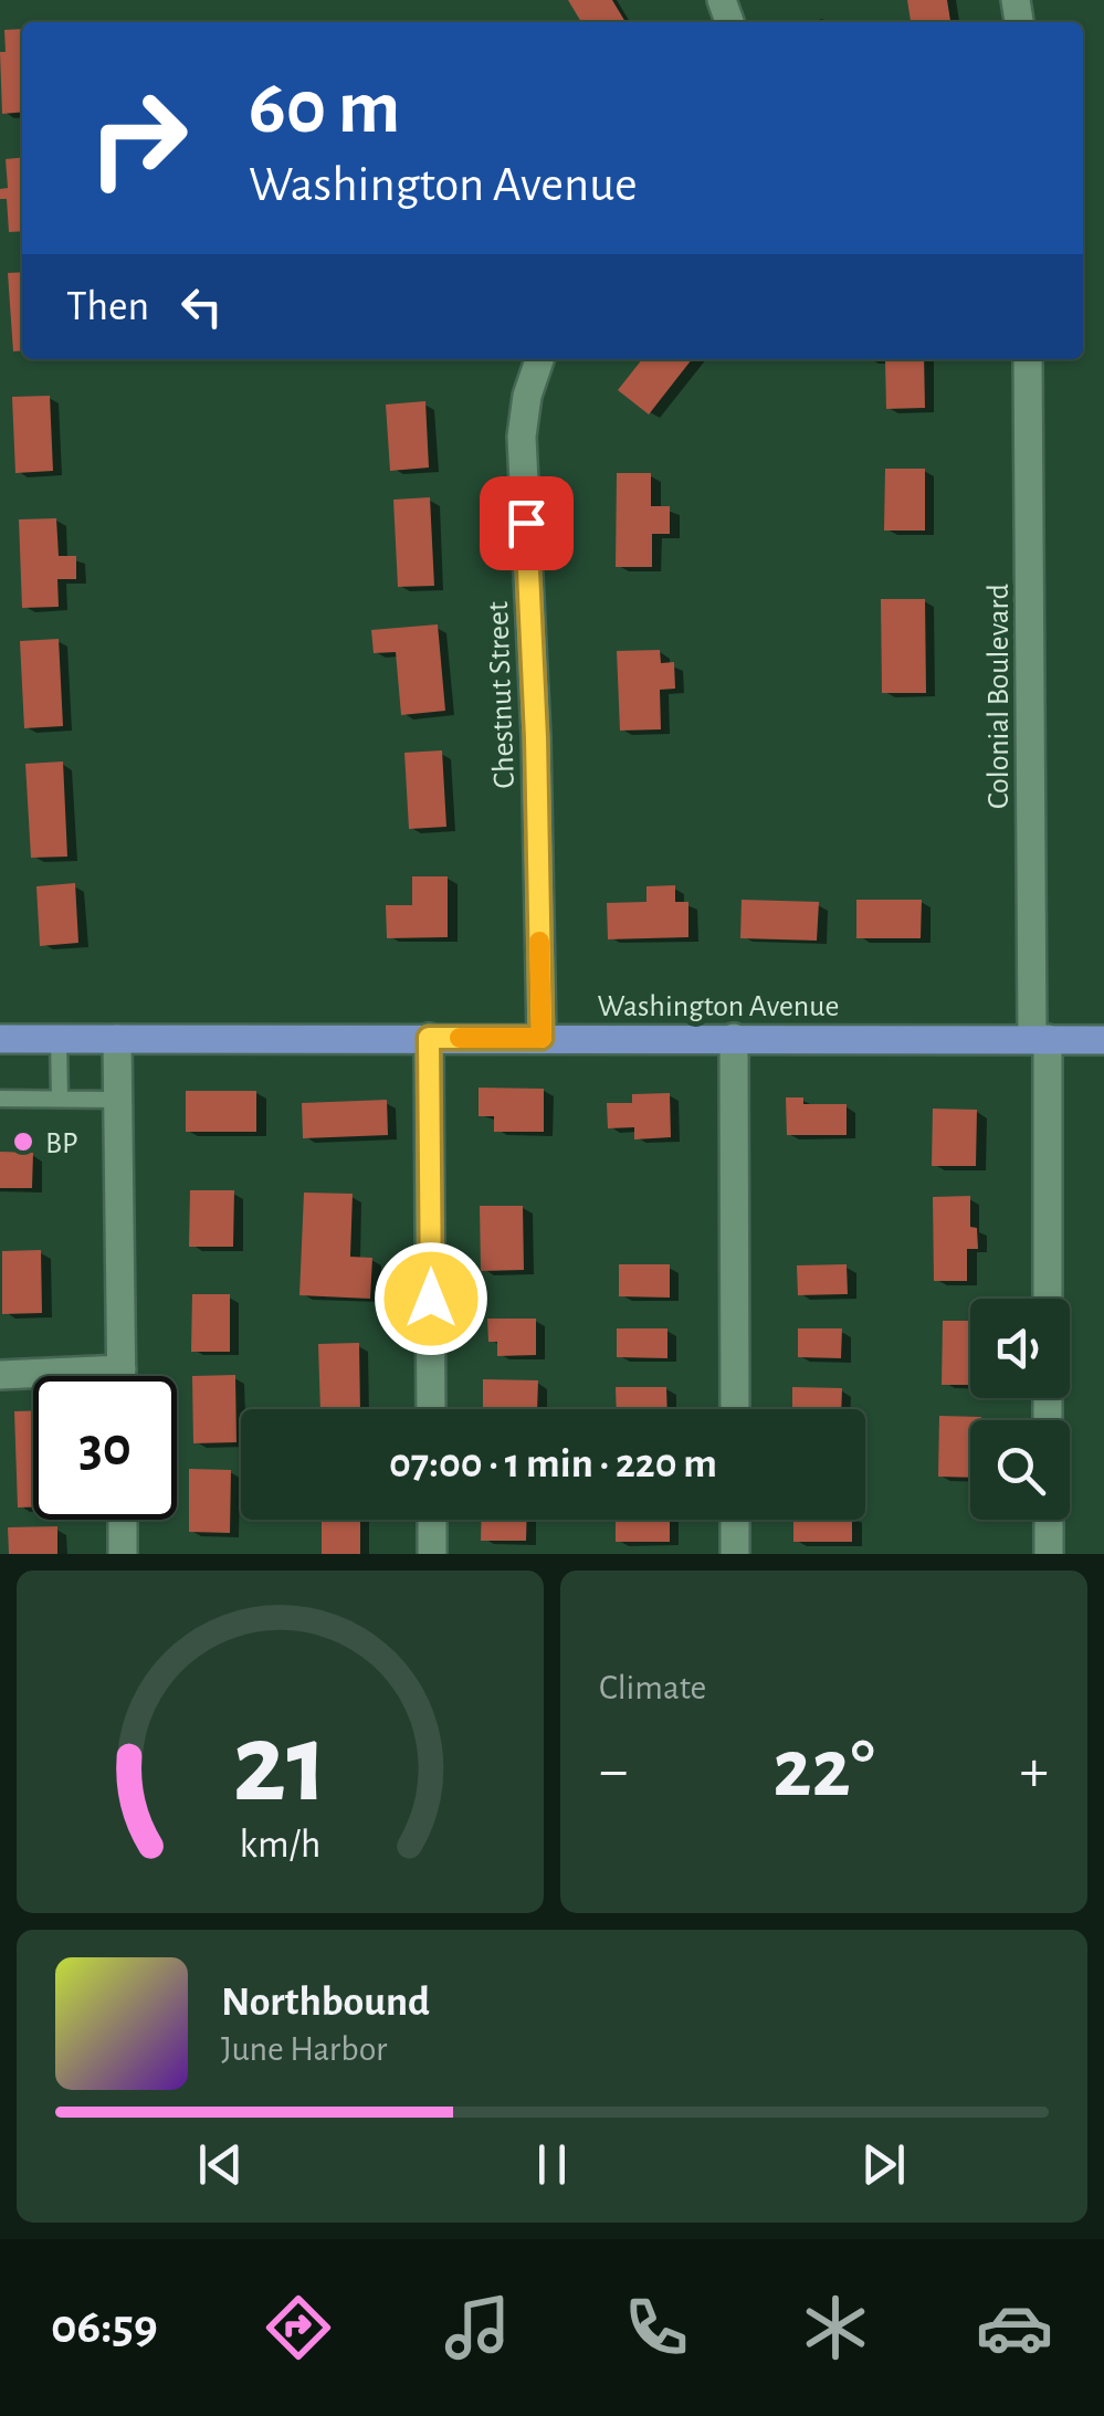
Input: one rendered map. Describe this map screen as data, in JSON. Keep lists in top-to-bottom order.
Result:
{
  "streets": {
    "main road": ["Washington Avenue"],
    "street": ["Chestnut Street", "Colonial Boulevard"]
  },
  "crossings": [
    ["Chestnut Street", "Washington Avenue"],
    ["Colonial Boulevard", "Washington Avenue"]
  ],
  "places": ["BP"],
  "page": {
    "turn": ["60 m", "Washington Avenue"],
    "then": "Then",
    "limit": "30",
    "trip": "07:00 · 1 min · 220 m",
    "tile": "Climate",
    "heat": ["−", "22°", "+"],
    "song": ["Northbound", "June Harbor"],
    "tabs": "06:59",
    "gauge": ["21", "km/h"]
  }
}
